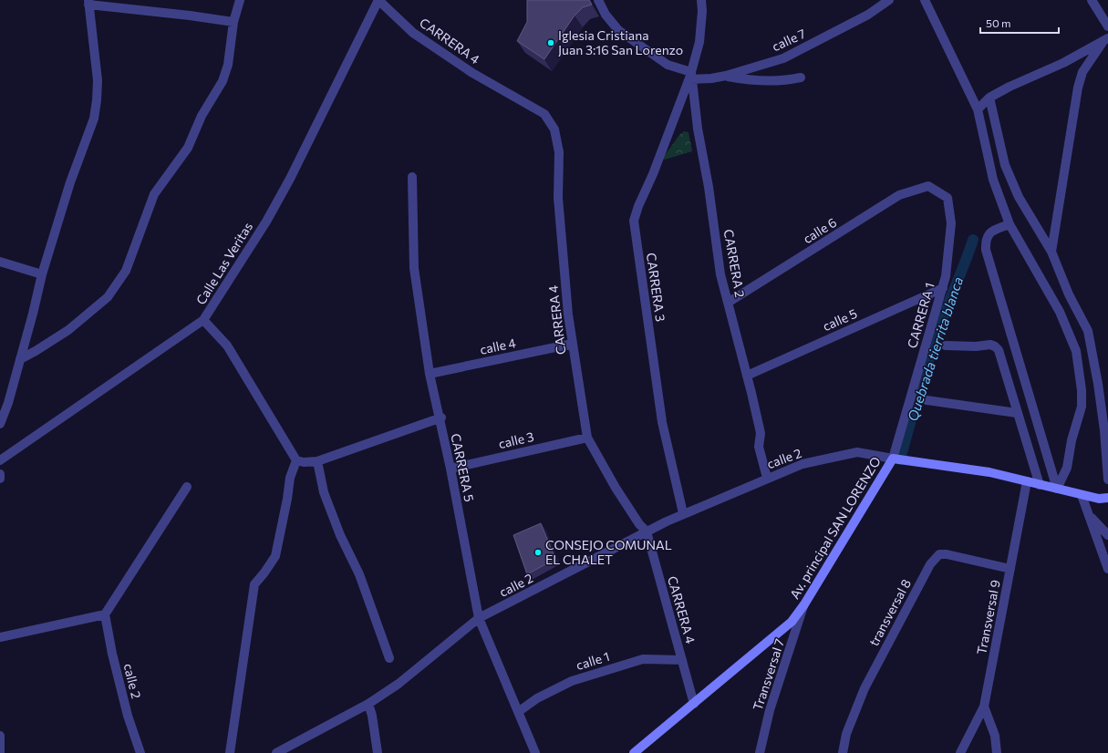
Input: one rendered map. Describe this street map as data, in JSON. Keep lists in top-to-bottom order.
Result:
{
  "streets": {
    "main road": ["Av. principal SAN LORENZO"],
    "street": [
      "calle 7",
      "CARRERA 4",
      "calle 6",
      "Calle Las Veritas",
      "CARRERA 2",
      "CARRERA 3",
      "CARRERA 1",
      "calle 5",
      "calle 4",
      "calle 3",
      "calle 2",
      "CARRERA 5",
      "transversal 8",
      "Transversal 9",
      "calle 1",
      "Transversal 7"
    ]
  },
  "crossings": [
    ["calle 7", "CARRERA 2"],
    ["calle 7", "CARRERA 3"],
    ["CARRERA 4", "Calle Las Veritas"],
    ["CARRERA 4", "calle 4"],
    ["CARRERA 4", "calle 3"],
    ["CARRERA 4", "calle 2"],
    ["CARRERA 4", "Av. principal SAN LORENZO"],
    ["CARRERA 4", "calle 1"],
    ["calle 6", "CARRERA 2"],
    ["calle 6", "CARRERA 1"],
    ["CARRERA 2", "CARRERA 3"],
    ["CARRERA 2", "calle 5"],
    ["CARRERA 2", "calle 2"],
    ["CARRERA 3", "calle 2"],
    ["CARRERA 1", "calle 5"],
    ["CARRERA 1", "calle 2"],
    ["CARRERA 1", "Av. principal SAN LORENZO"],
    ["calle 4", "CARRERA 5"],
    ["calle 3", "CARRERA 5"],
    ["calle 2", "CARRERA 5"],
    ["calle 2", "Av. principal SAN LORENZO"],
    ["CARRERA 5", "calle 1"],
    ["Av. principal SAN LORENZO", "Transversal 9"],
    ["Av. principal SAN LORENZO", "Transversal 7"],
    ["transversal 8", "Transversal 9"]
  ],
  "water": ["Quebrada tierrita blanca"],
  "places": ["Iglesia Cristiana Juan 3:16 San Lorenzo", "CONSEJO COMUNAL EL CHALET"],
  "scale_bar": "50 m"
}
